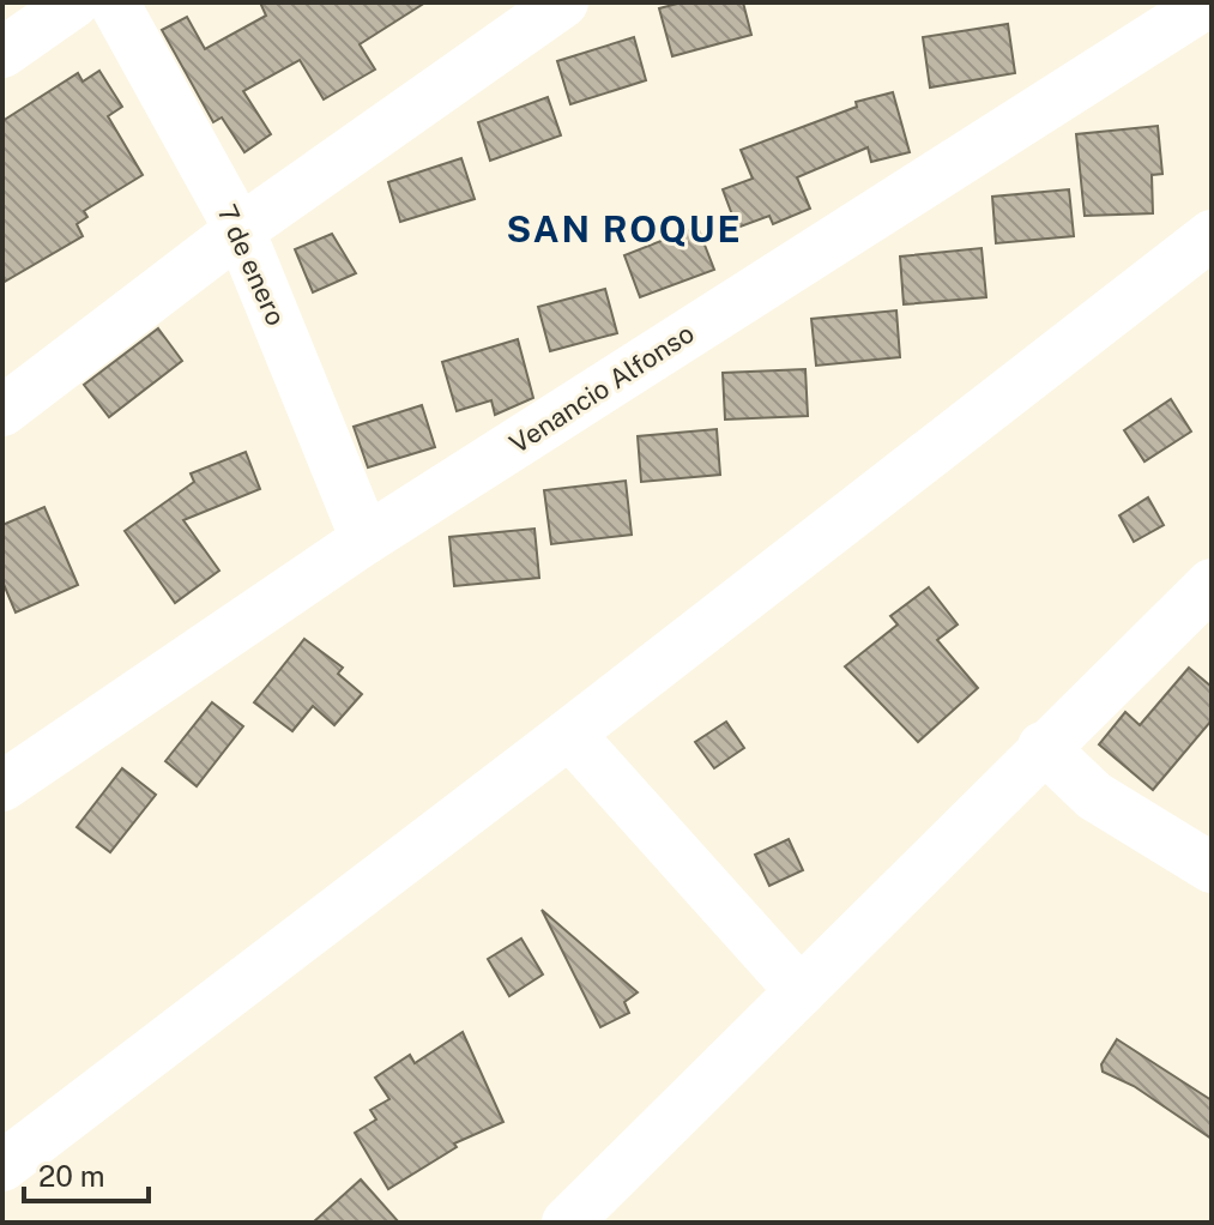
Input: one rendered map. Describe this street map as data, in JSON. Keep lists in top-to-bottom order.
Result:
{
  "streets": {
    "street": ["7 de enero", "Venancio Alfonso"]
  },
  "crossings": [
    ["7 de enero", "Venancio Alfonso"]
  ],
  "districts": ["SAN ROQUE"],
  "scale_bar": "20 m"
}
